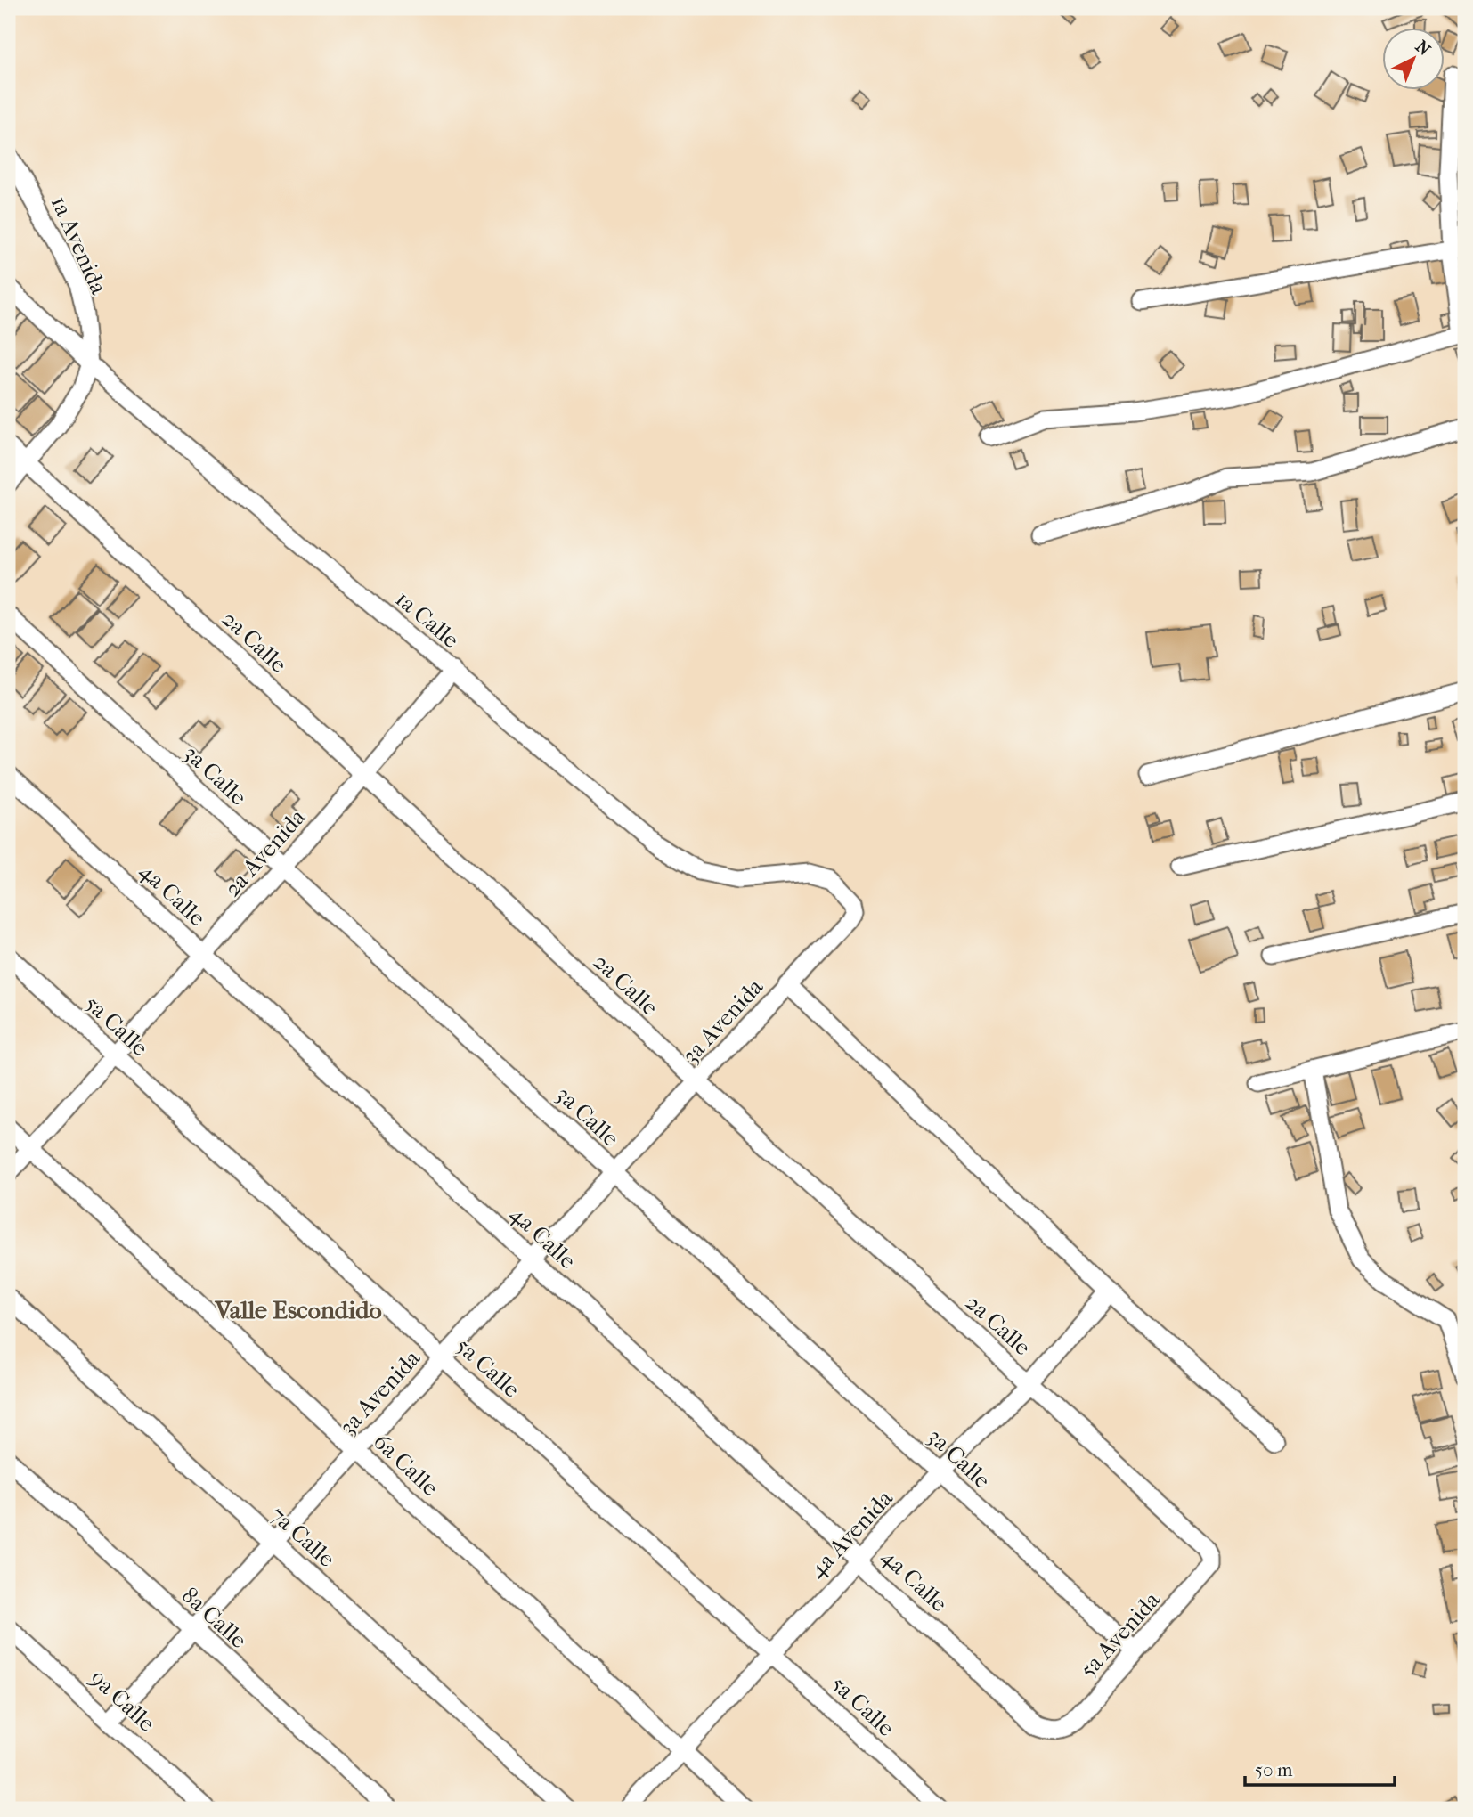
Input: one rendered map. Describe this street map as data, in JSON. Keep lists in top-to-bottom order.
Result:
{
  "streets": {
    "street": [
      "1a Avenida",
      "1a Calle",
      "2a Calle",
      "3a Calle",
      "2a Avenida",
      "4a Calle",
      "3a Avenida",
      "5a Calle",
      "6a Calle",
      "4a Avenida",
      "7a Calle",
      "8a Calle",
      "5a Avenida",
      "9a Calle"
    ]
  },
  "crossings": [
    ["1a Avenida", "1a Calle"],
    ["1a Avenida", "2a Calle"],
    ["1a Calle", "2a Avenida"],
    ["1a Calle", "3a Avenida"],
    ["2a Calle", "2a Avenida"],
    ["2a Calle", "3a Avenida"],
    ["2a Calle", "4a Avenida"],
    ["2a Calle", "5a Avenida"],
    ["3a Calle", "2a Avenida"],
    ["3a Calle", "3a Avenida"],
    ["3a Calle", "4a Avenida"],
    ["3a Calle", "5a Avenida"],
    ["2a Avenida", "4a Calle"],
    ["2a Avenida", "5a Calle"],
    ["2a Avenida", "6a Calle"],
    ["4a Calle", "3a Avenida"],
    ["4a Calle", "4a Avenida"],
    ["4a Calle", "5a Avenida"],
    ["3a Avenida", "5a Calle"],
    ["3a Avenida", "6a Calle"],
    ["3a Avenida", "7a Calle"],
    ["3a Avenida", "8a Calle"],
    ["3a Avenida", "9a Calle"],
    ["5a Calle", "4a Avenida"],
    ["6a Calle", "4a Avenida"]
  ],
  "districts": ["Valle Escondido"],
  "scale_bar": "50 m",
  "north": "top right"
}
